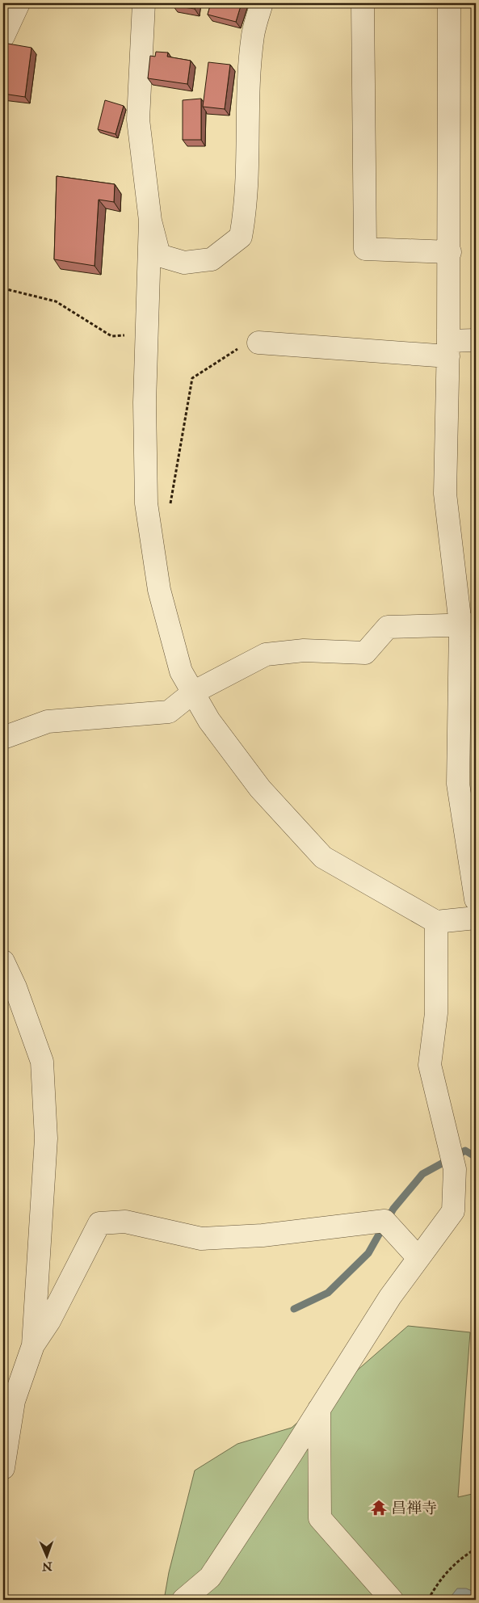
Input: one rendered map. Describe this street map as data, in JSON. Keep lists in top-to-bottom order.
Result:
{
  "places": {
    "temple": ["昌禅寺"]
  },
  "north": "bottom"
}
